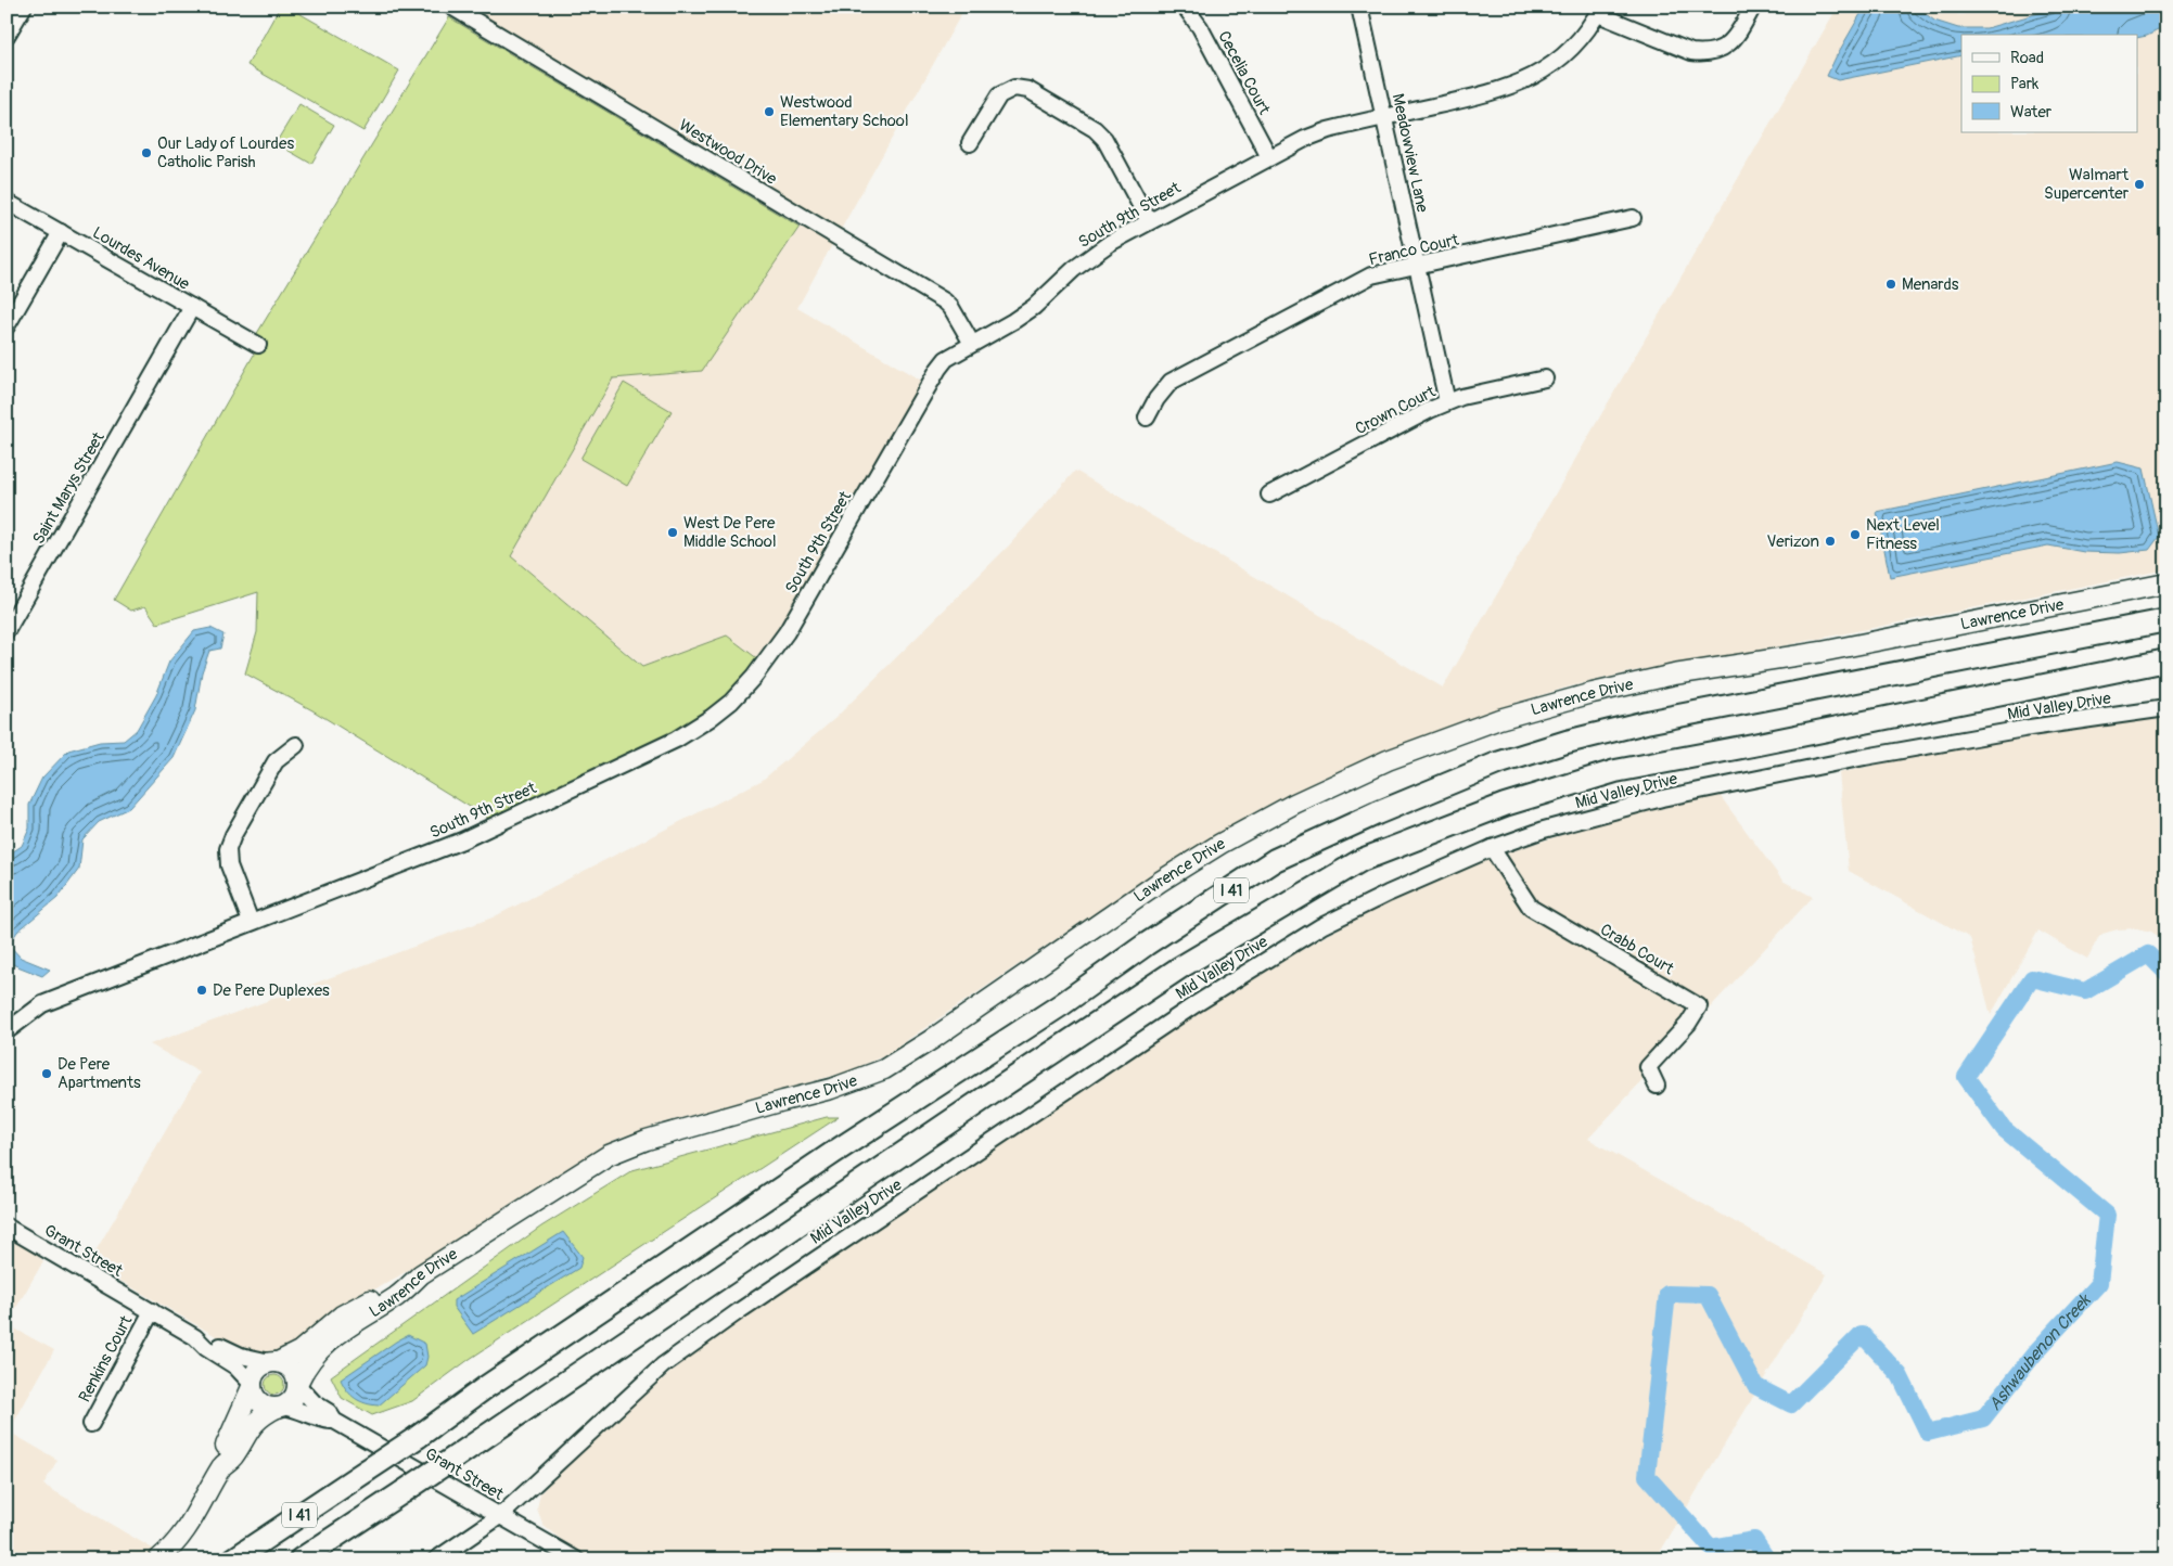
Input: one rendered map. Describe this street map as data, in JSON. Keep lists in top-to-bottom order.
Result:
{
  "streets": {
    "highway": ["I 41"],
    "main road": ["Lawrence Drive"],
    "street": [
      "Cecelia Court",
      "Westwood Drive",
      "Meadowview Lane",
      "South 9th Street",
      "Franco Court",
      "Lourdes Avenue",
      "Crown Court",
      "Saint Marys Street",
      "Mid Valley Drive",
      "Crabb Court",
      "Grant Street",
      "Renkins Court"
    ]
  },
  "crossings": [
    ["Cecelia Court", "South 9th Street"],
    ["Westwood Drive", "South 9th Street"],
    ["Meadowview Lane", "South 9th Street"],
    ["Meadowview Lane", "Franco Court"],
    ["Meadowview Lane", "Crown Court"],
    ["Lourdes Avenue", "Saint Marys Street"],
    ["Lawrence Drive", "Grant Street"],
    ["Mid Valley Drive", "Crabb Court"],
    ["Mid Valley Drive", "Grant Street"],
    ["Grant Street", "Renkins Court"]
  ],
  "water": ["Ashwaubenon Creek"],
  "places": [
    "Westwood Elementary School",
    "Our Lady of Lourdes Catholic Parish",
    "Walmart Supercenter",
    "Menards",
    "West De Pere Middle School",
    "Next Level Fitness",
    "Verizon",
    "De Pere Duplexes",
    "De Pere Apartments"
  ],
  "legend": ["Road", "Park", "Water"]
}
